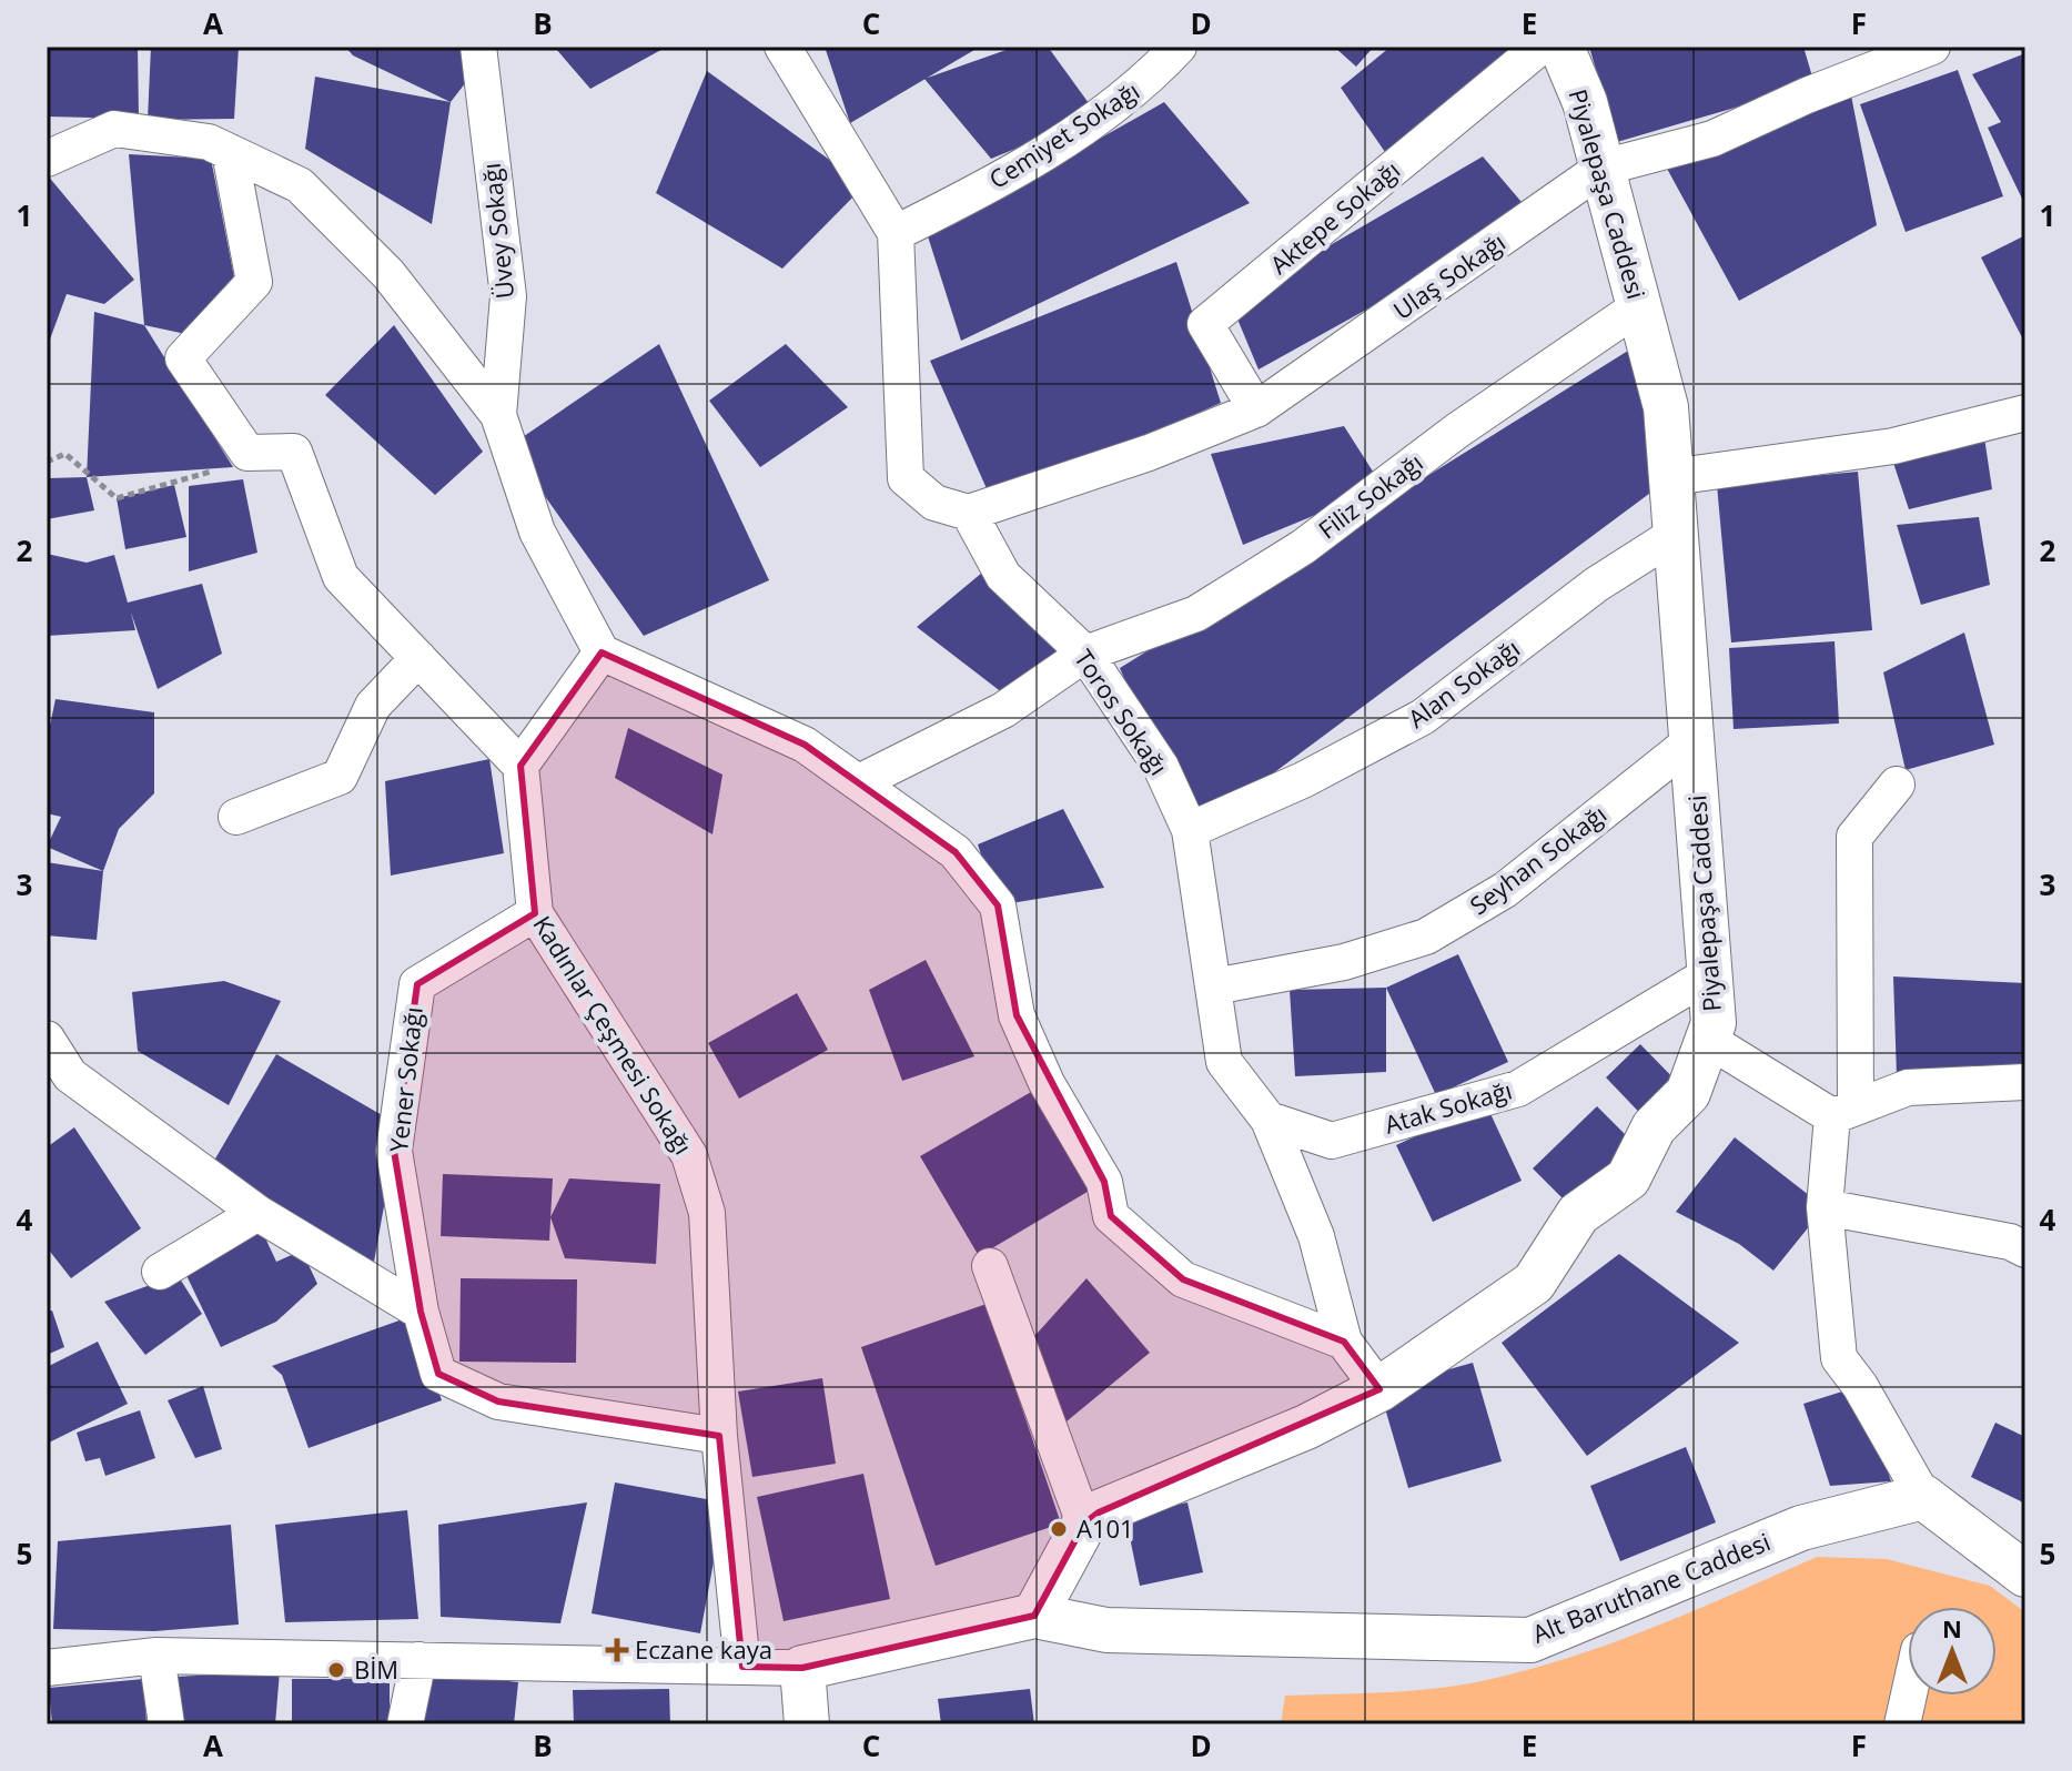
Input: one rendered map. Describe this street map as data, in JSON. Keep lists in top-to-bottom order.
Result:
{
  "streets": {
    "street": [
      "Cemiyet Sokağı",
      "Piyalepaşa Caddesi",
      "Aktepe Sokağı",
      "Üvey Sokağı",
      "Ulaş Sokağı",
      "Filiz Sokağı",
      "Alan Sokağı",
      "Toros Sokağı",
      "Seyhan Sokağı",
      "Kadınlar Çeşmesi Sokağı",
      "Yener Sokağı",
      "Atak Sokağı",
      "Alt Baruthane Caddesi"
    ]
  },
  "crossings": [
    ["Piyalepaşa Caddesi", "Ulaş Sokağı"],
    ["Piyalepaşa Caddesi", "Filiz Sokağı"],
    ["Piyalepaşa Caddesi", "Alan Sokağı"],
    ["Piyalepaşa Caddesi", "Seyhan Sokağı"],
    ["Piyalepaşa Caddesi", "Atak Sokağı"],
    ["Aktepe Sokağı", "Ulaş Sokağı"],
    ["Ulaş Sokağı", "Toros Sokağı"],
    ["Filiz Sokağı", "Toros Sokağı"],
    ["Alan Sokağı", "Toros Sokağı"],
    ["Toros Sokağı", "Seyhan Sokağı"],
    ["Toros Sokağı", "Atak Sokağı"],
    ["Kadınlar Çeşmesi Sokağı", "Yener Sokağı"]
  ],
  "places": {
    "other": ["A101", "BİM"],
    "health": ["Eczane kaya"]
  },
  "north": "top",
  "grid": {
    "columns": [
      "A",
      "B",
      "C",
      "D",
      "E",
      "F"
    ],
    "rows": [
      "1",
      "2",
      "3",
      "4",
      "5"
    ]
  }
}
